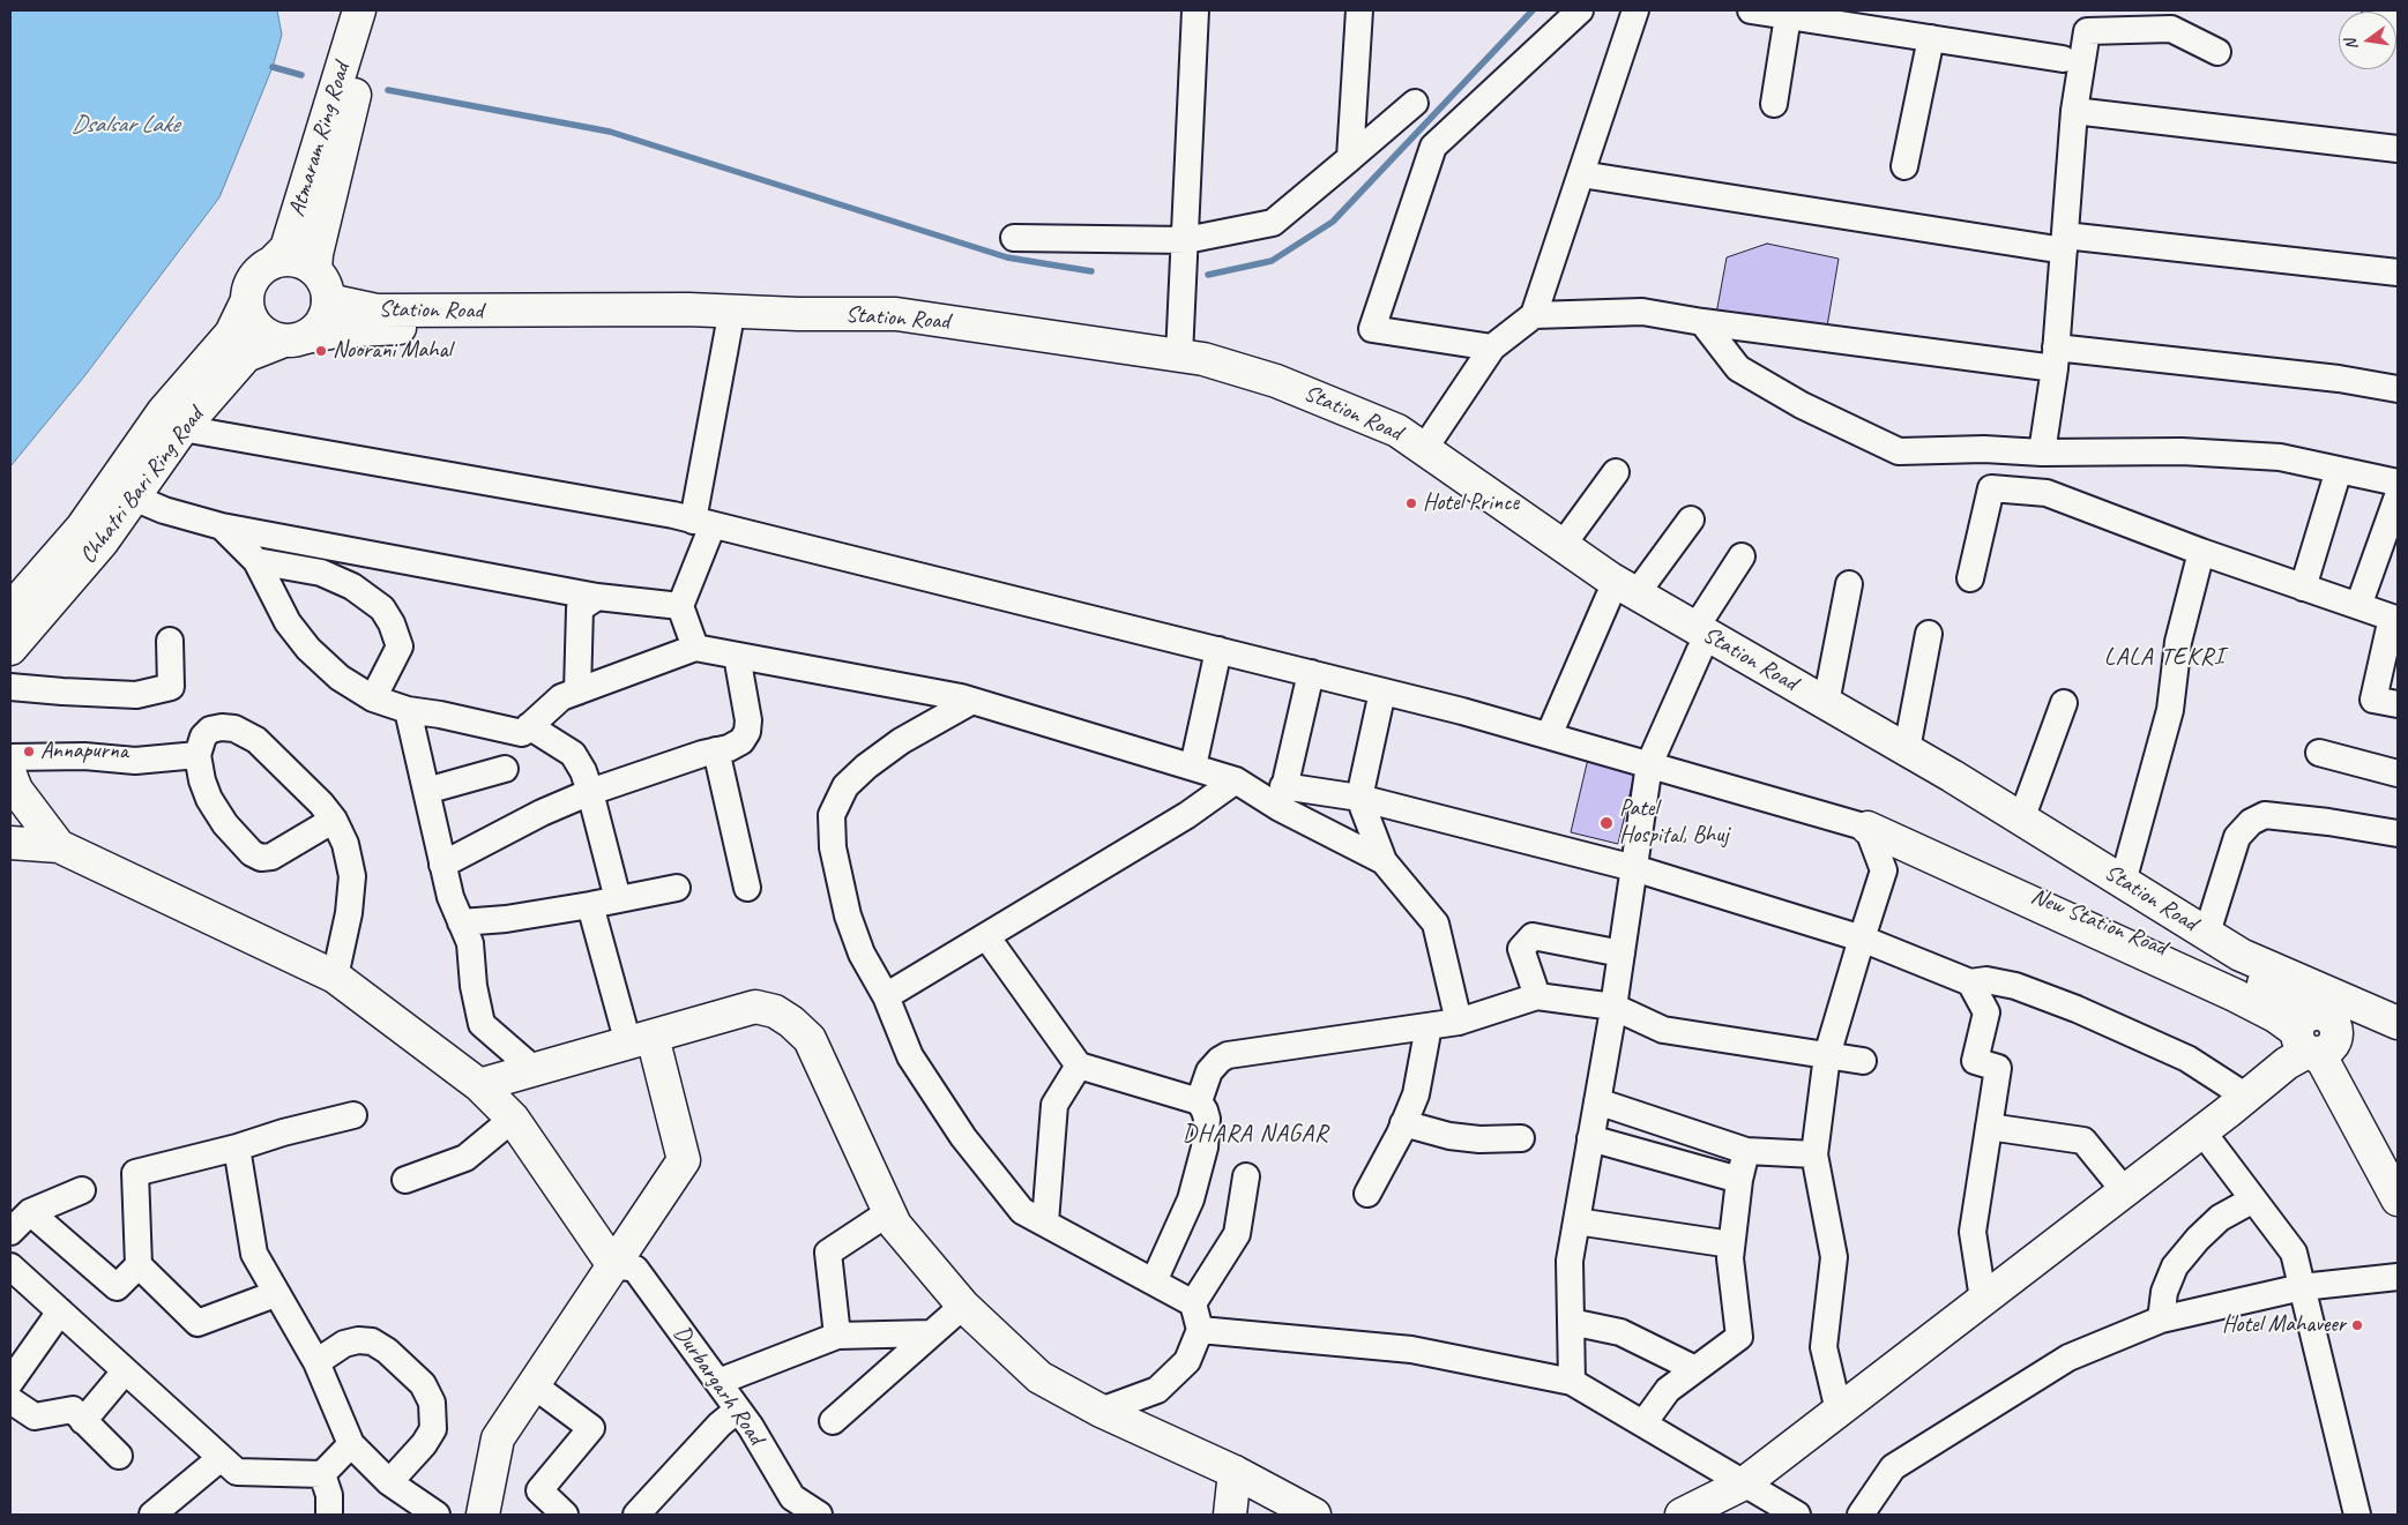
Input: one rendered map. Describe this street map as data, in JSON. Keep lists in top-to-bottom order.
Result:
{
  "streets": {
    "main road": [
      "Atmaram Ring Road",
      "Station Road",
      "Chhatri Bari Ring Road",
      "New Station Road"
    ],
    "street": ["Durbargarh Road"]
  },
  "crossings": [
    ["Atmaram Ring Road", "Station Road"],
    ["Atmaram Ring Road", "Chhatri Bari Ring Road"],
    ["Station Road", "Chhatri Bari Ring Road"],
    ["Station Road", "New Station Road"]
  ],
  "districts": ["LALA TEKRI", "DHARA NAGAR"],
  "water": ["Dsalsar Lake"],
  "places": [
    "Noorani Mahal",
    "Hotel Prince",
    "Annapurna",
    "Patel Hospital, Bhuj",
    "Hotel Mahaveer"
  ],
  "north": "left"
}
